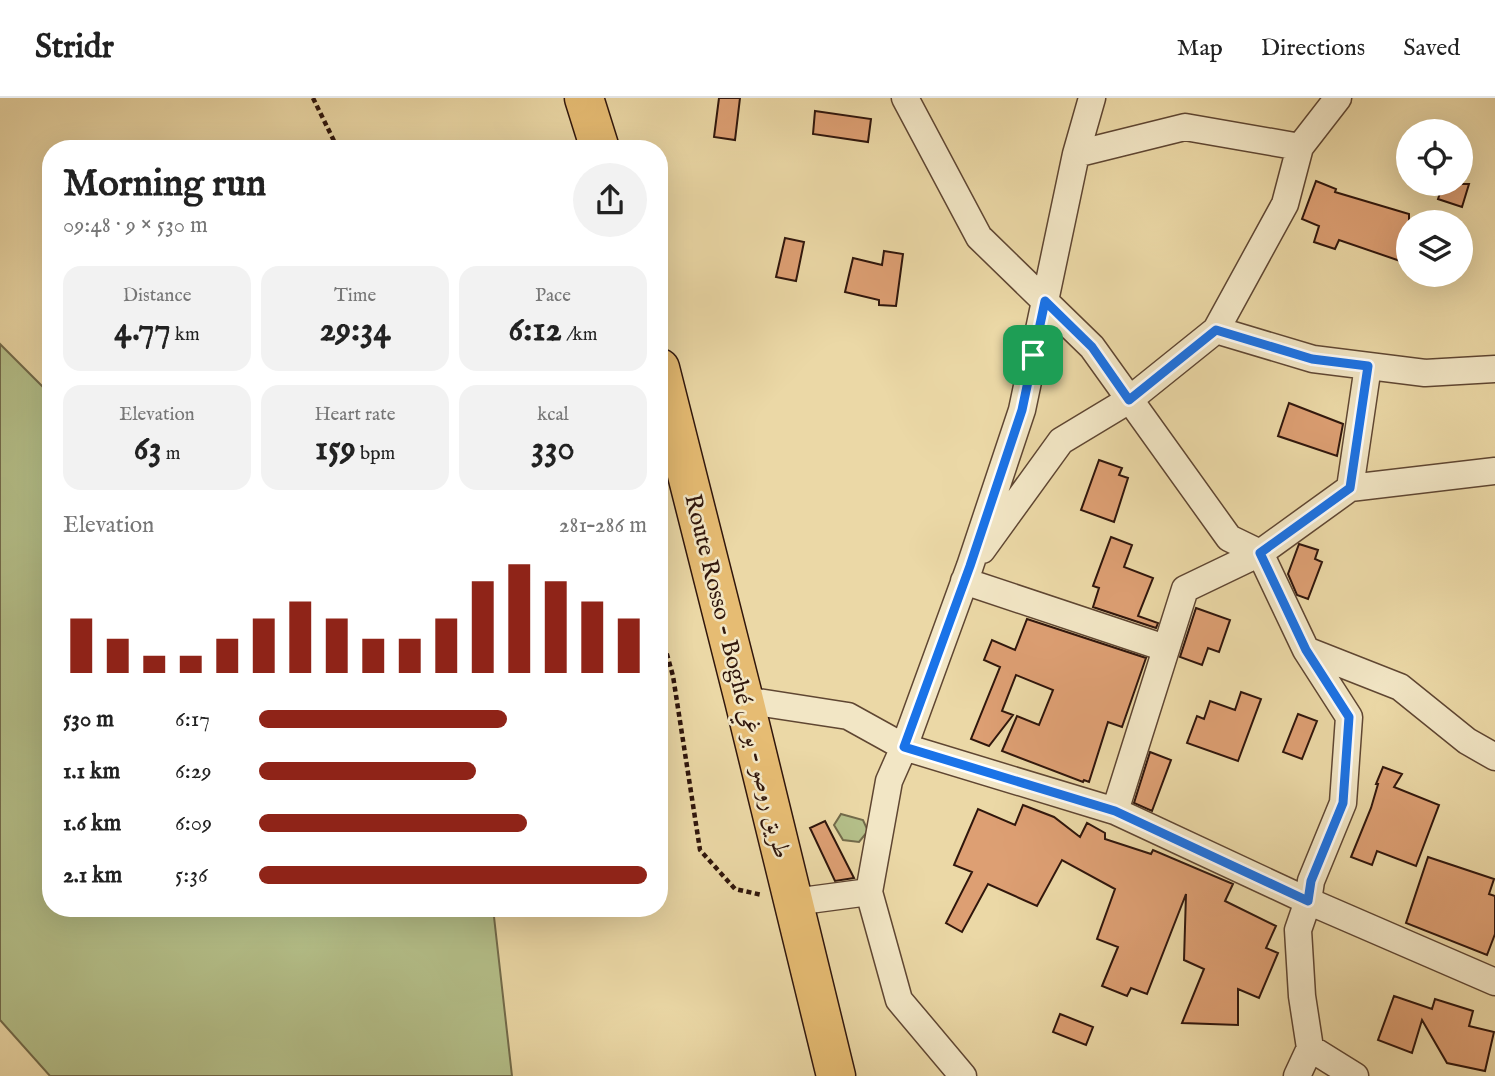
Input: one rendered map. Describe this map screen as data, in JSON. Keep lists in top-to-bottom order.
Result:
{
  "streets": {
    "highway": ["Route Rosso - Boghé طريق روصو - بوغي"]
  },
  "page": {
    "header": "Stridr",
    "nav": ["Map", "Directions", "Saved"],
    "heading": ["Morning run", "09:48 · 9 × 530 m"],
    "stats": [
      ["Distance", "4.77 km"],
      ["Time", "29:34"],
      ["Pace", "6:12 /km"],
      ["Elevation", "63 m"],
      ["Heart rate", "159 bpm"],
      ["kcal", "330"]
    ],
    "chart": ["Elevation", "281–286 m"],
    "list": [
      {
        "name": "530 m",
        "note": "6:17"
      },
      {
        "name": "1.1 km",
        "note": "6:29"
      },
      {
        "name": "1.6 km",
        "note": "6:09"
      },
      {
        "name": "2.1 km",
        "note": "5:36"
      }
    ]
  }
}
